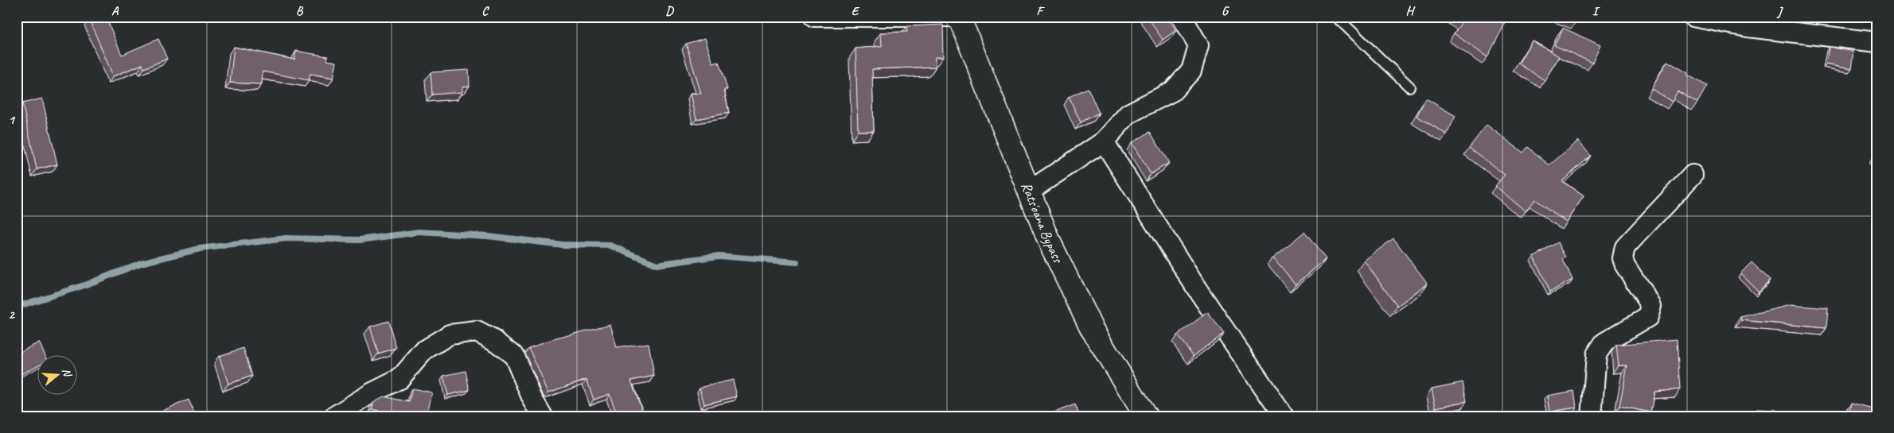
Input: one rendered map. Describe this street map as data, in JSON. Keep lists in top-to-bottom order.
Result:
{
  "streets": {
    "street": ["Rats'oana Bypass"]
  },
  "north": "right",
  "grid": {
    "columns": [
      "A",
      "B",
      "C",
      "D",
      "E",
      "F",
      "G",
      "H",
      "I",
      "J"
    ],
    "rows": ["1", "2"]
  }
}
